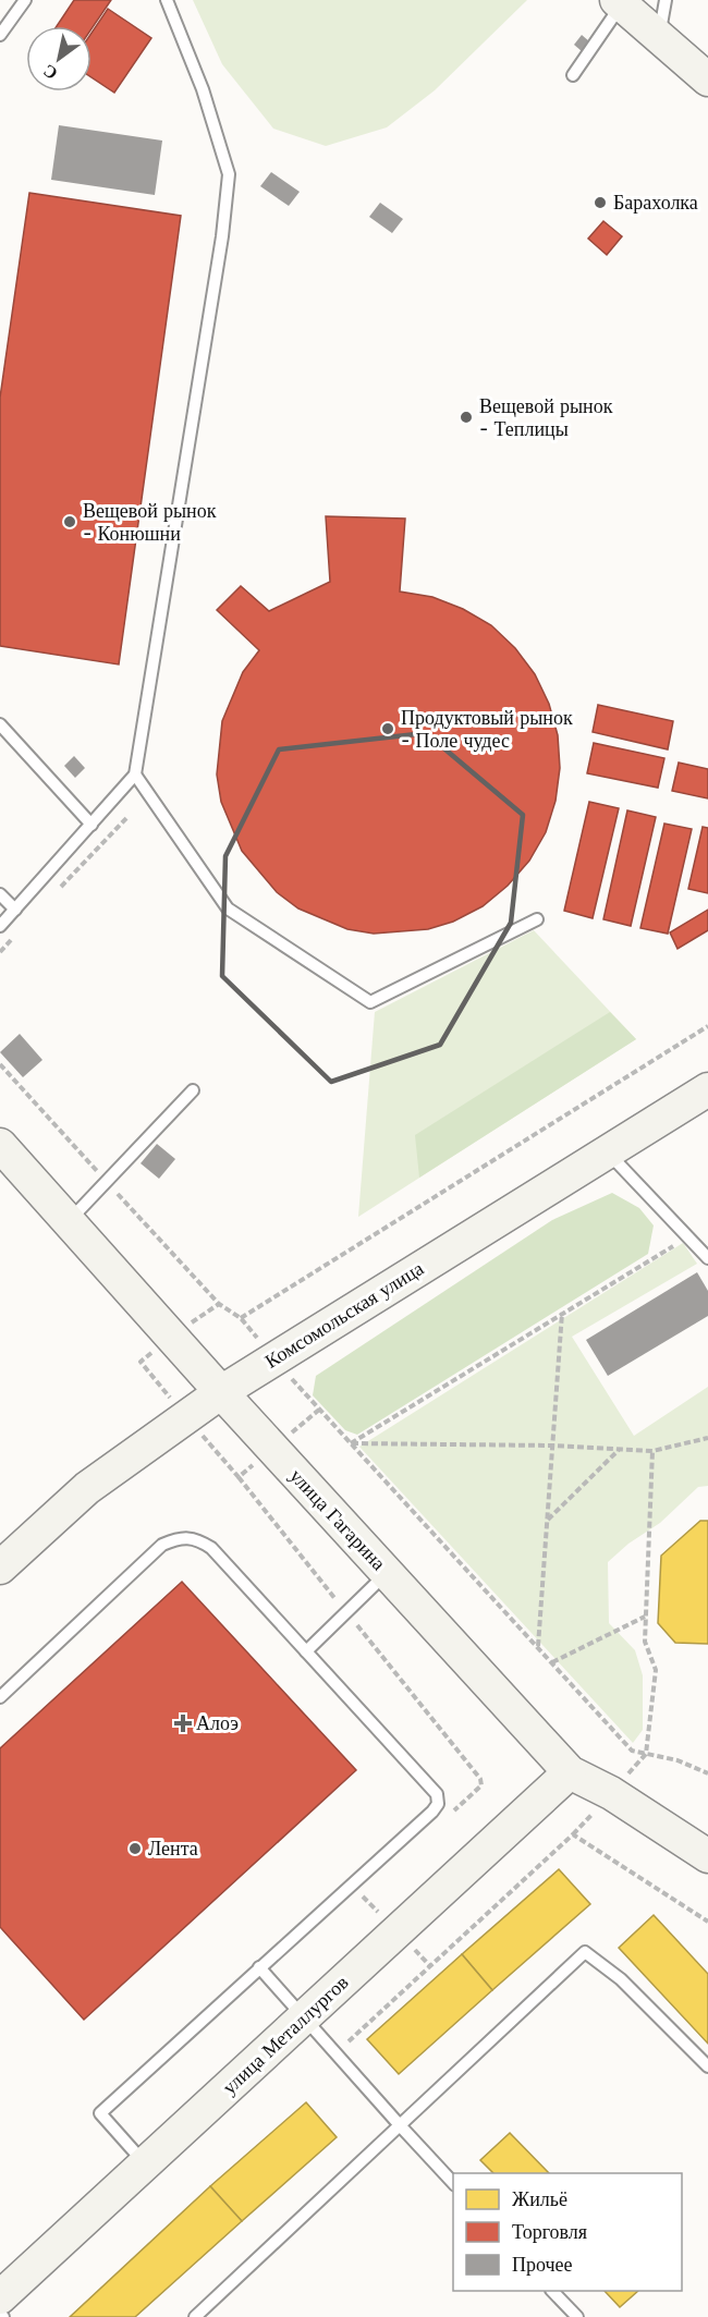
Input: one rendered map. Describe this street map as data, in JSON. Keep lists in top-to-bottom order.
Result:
{
  "streets": {
    "street": ["Комсомольская улица", "улица Гагарина", "улица Металлургов"]
  },
  "crossings": [
    ["Комсомольская улица", "улица Гагарина"],
    ["улица Гагарина", "улица Металлургов"]
  ],
  "places": {
    "other": [
      "Барахолка",
      "Вещевой рынок - Теплицы",
      "Вещевой рынок - Конюшни",
      "Продуктовый рынок - Поле чудес",
      "Лента"
    ],
    "health": ["Алоэ"]
  },
  "legend": ["Жильё", "Торговля", "Прочее"],
  "north": "bottom left"
}
